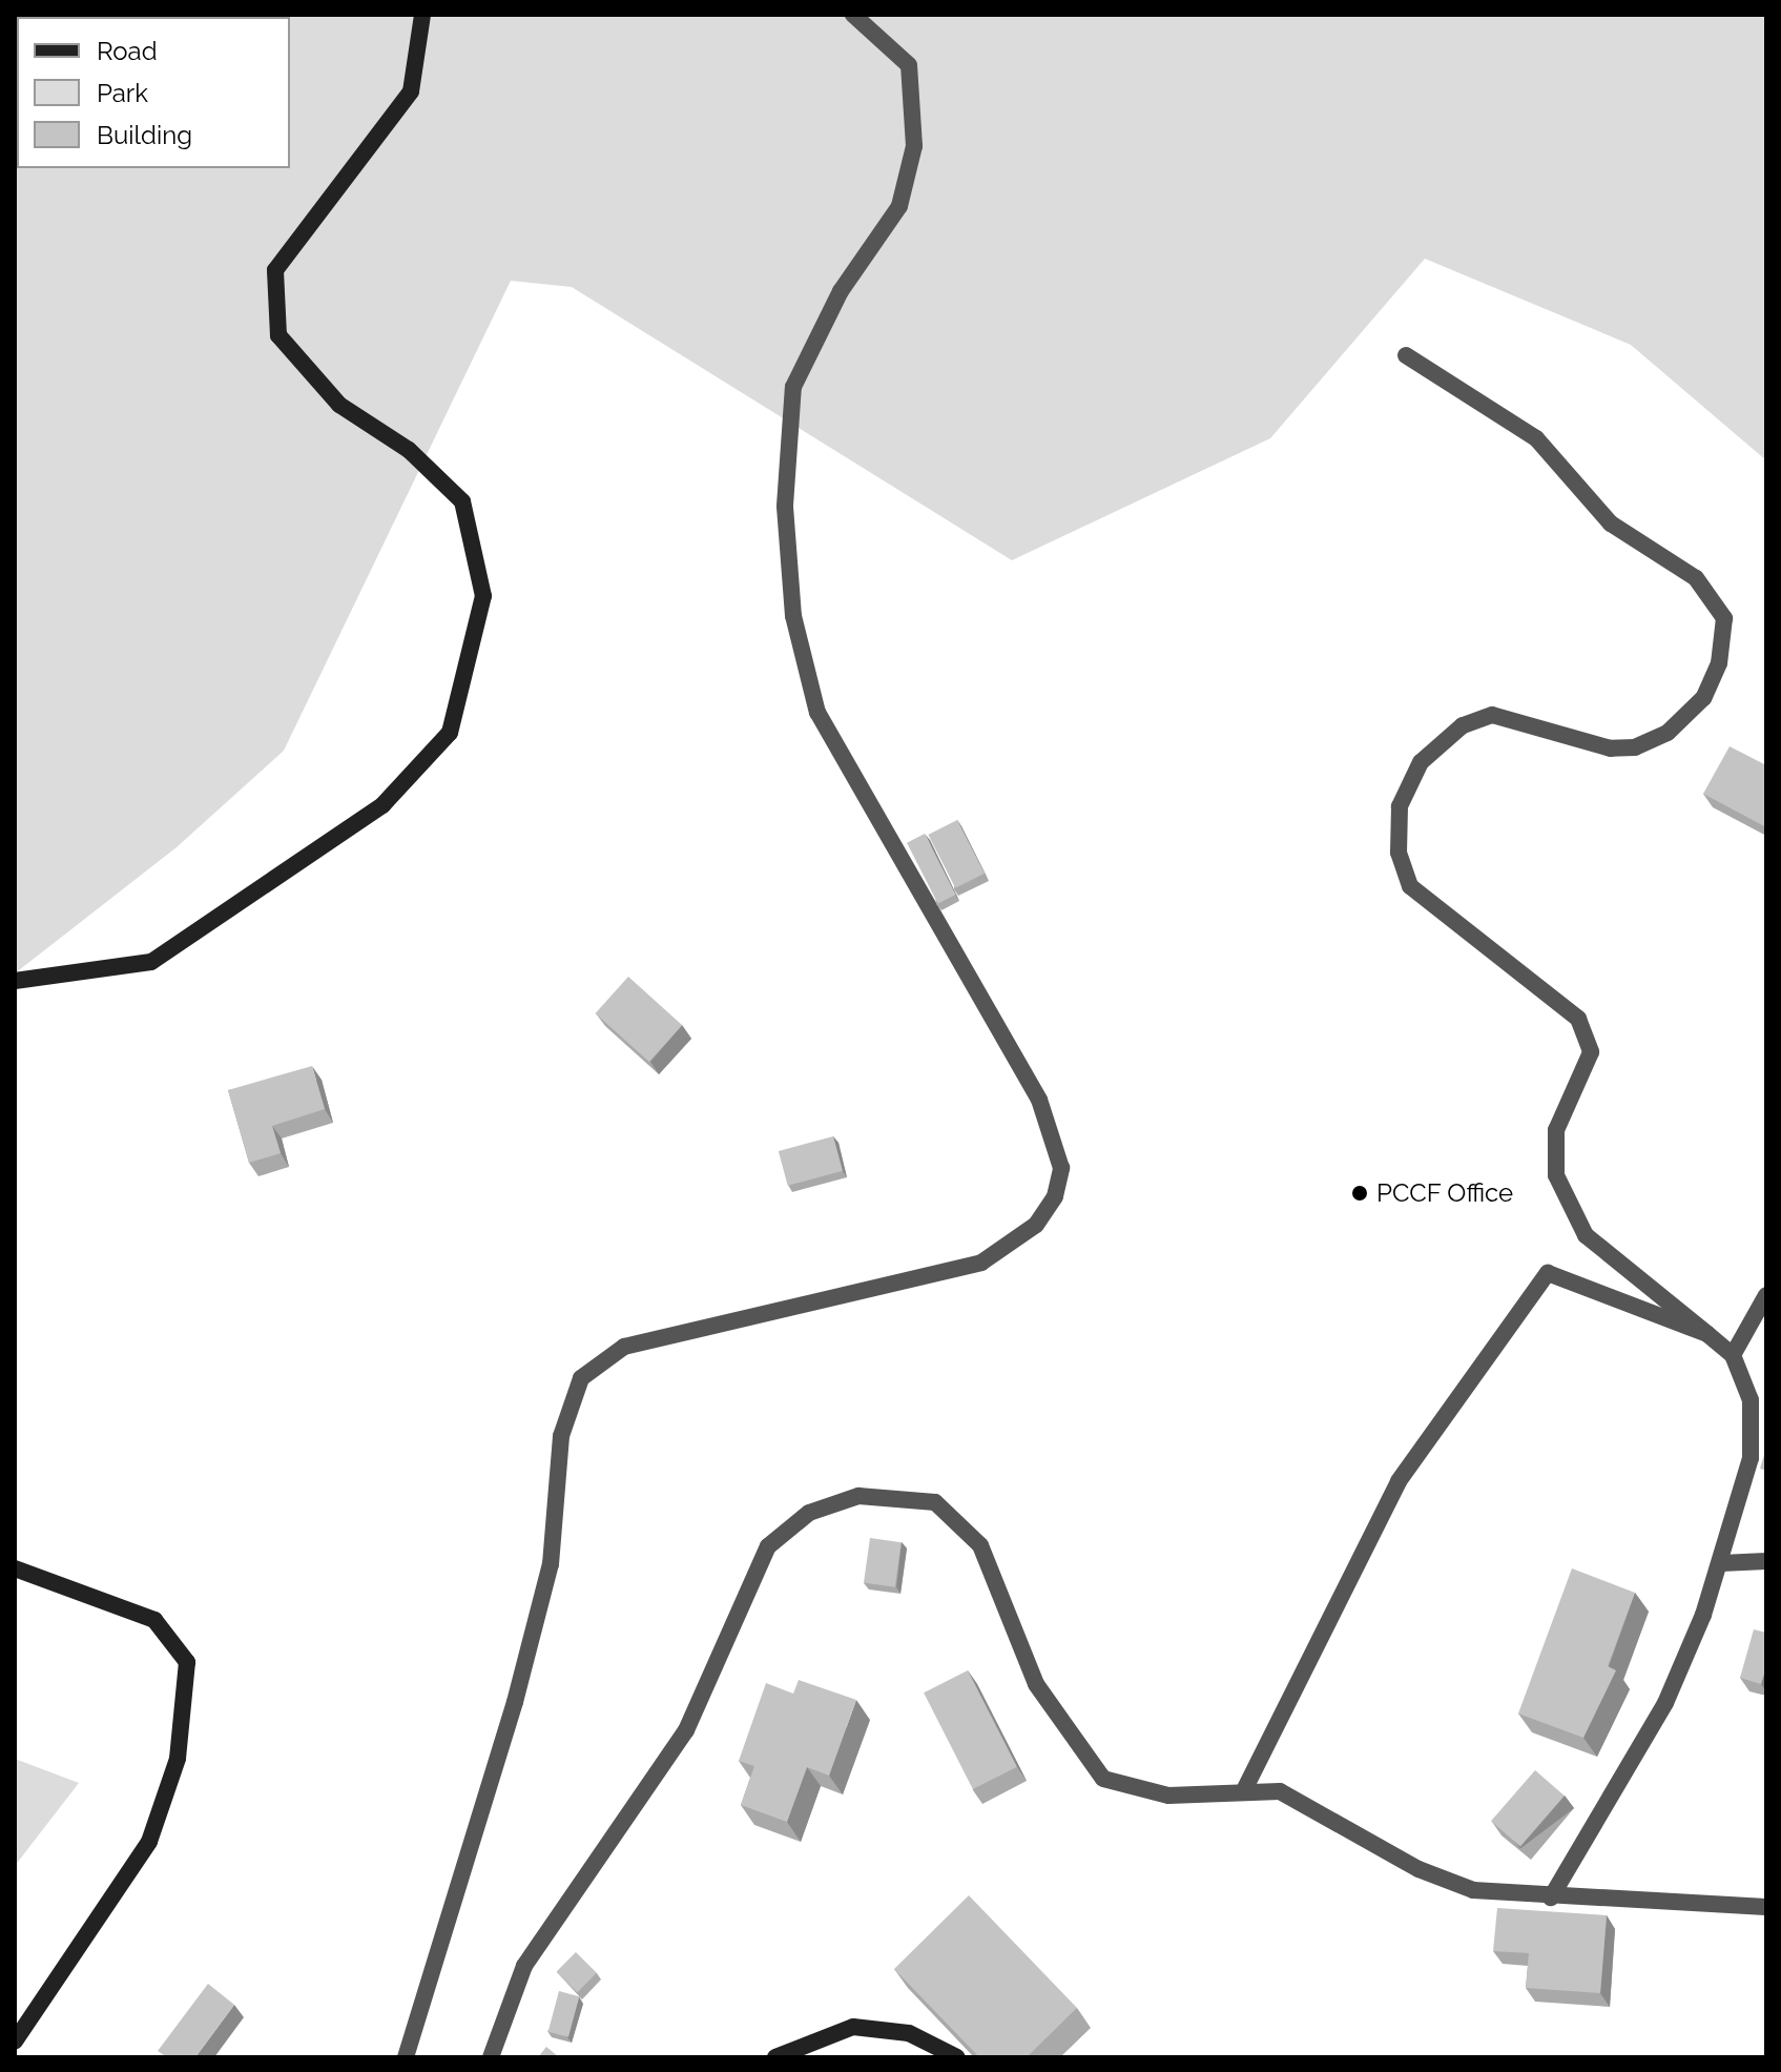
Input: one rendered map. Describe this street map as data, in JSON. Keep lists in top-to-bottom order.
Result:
{
  "places": ["PCCF Office"],
  "legend": ["Road", "Park", "Building"]
}
